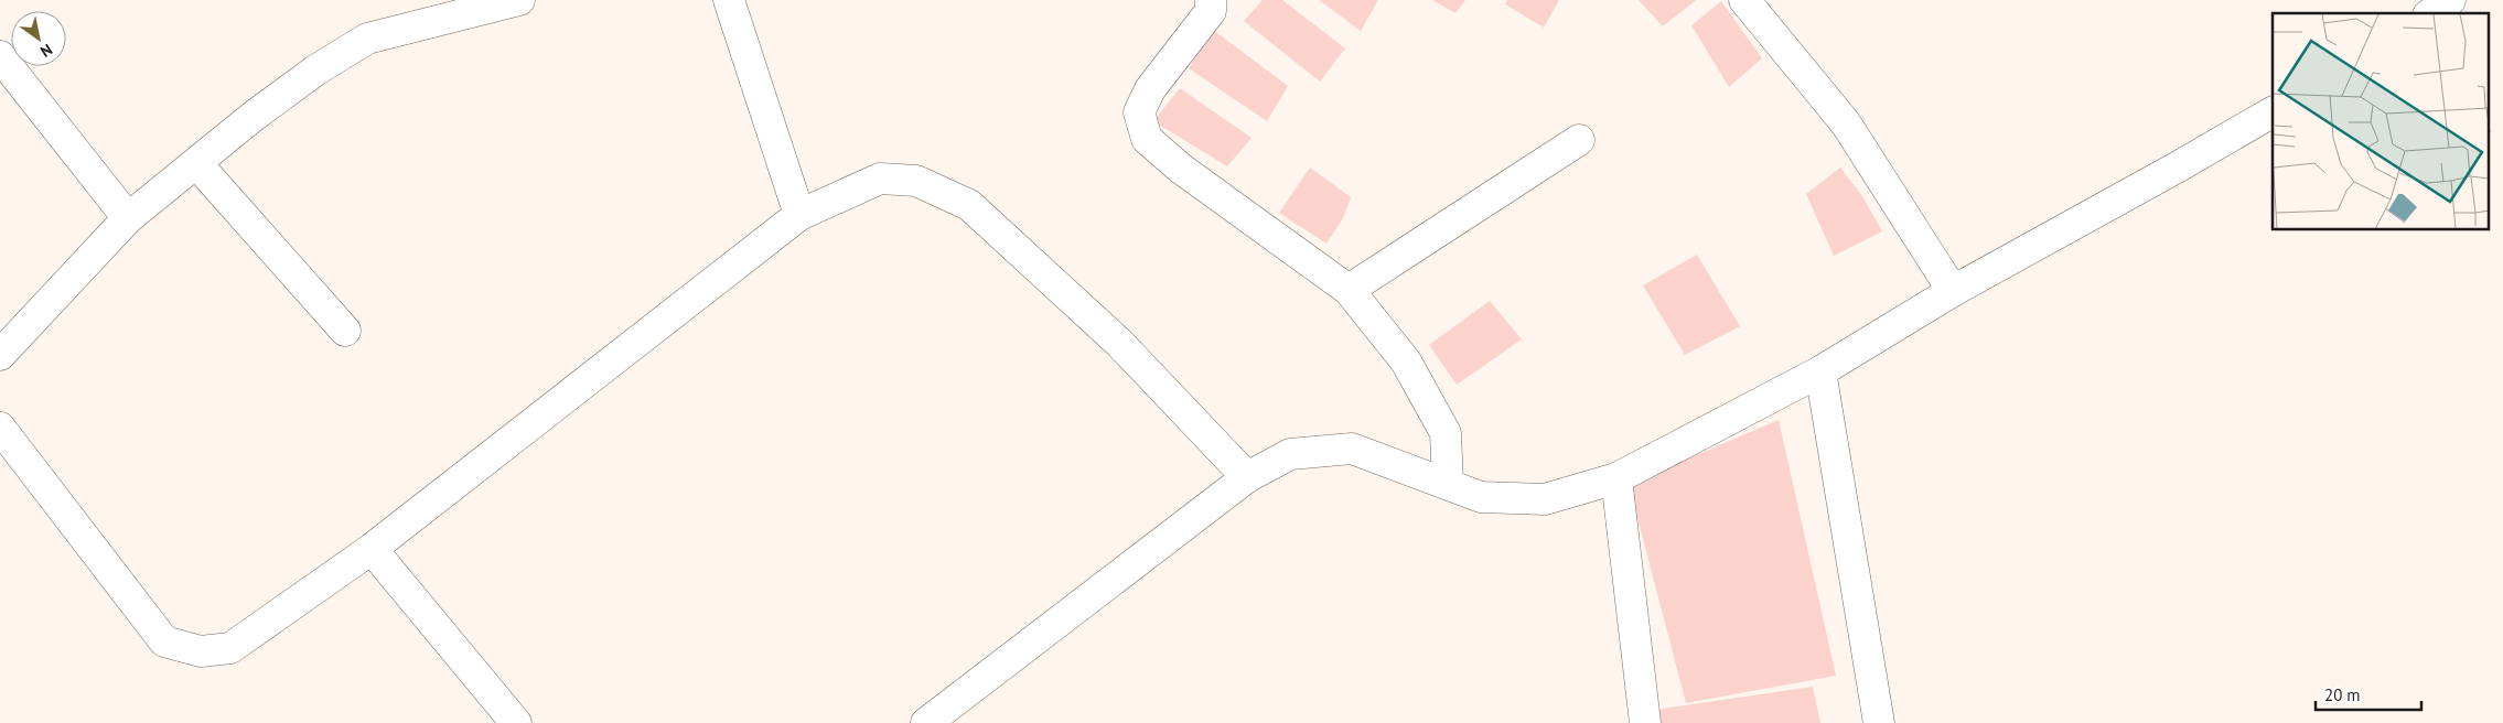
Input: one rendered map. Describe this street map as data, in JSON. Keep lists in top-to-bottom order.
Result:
{
  "scale_bar": "20 m",
  "north": "bottom right"
}
